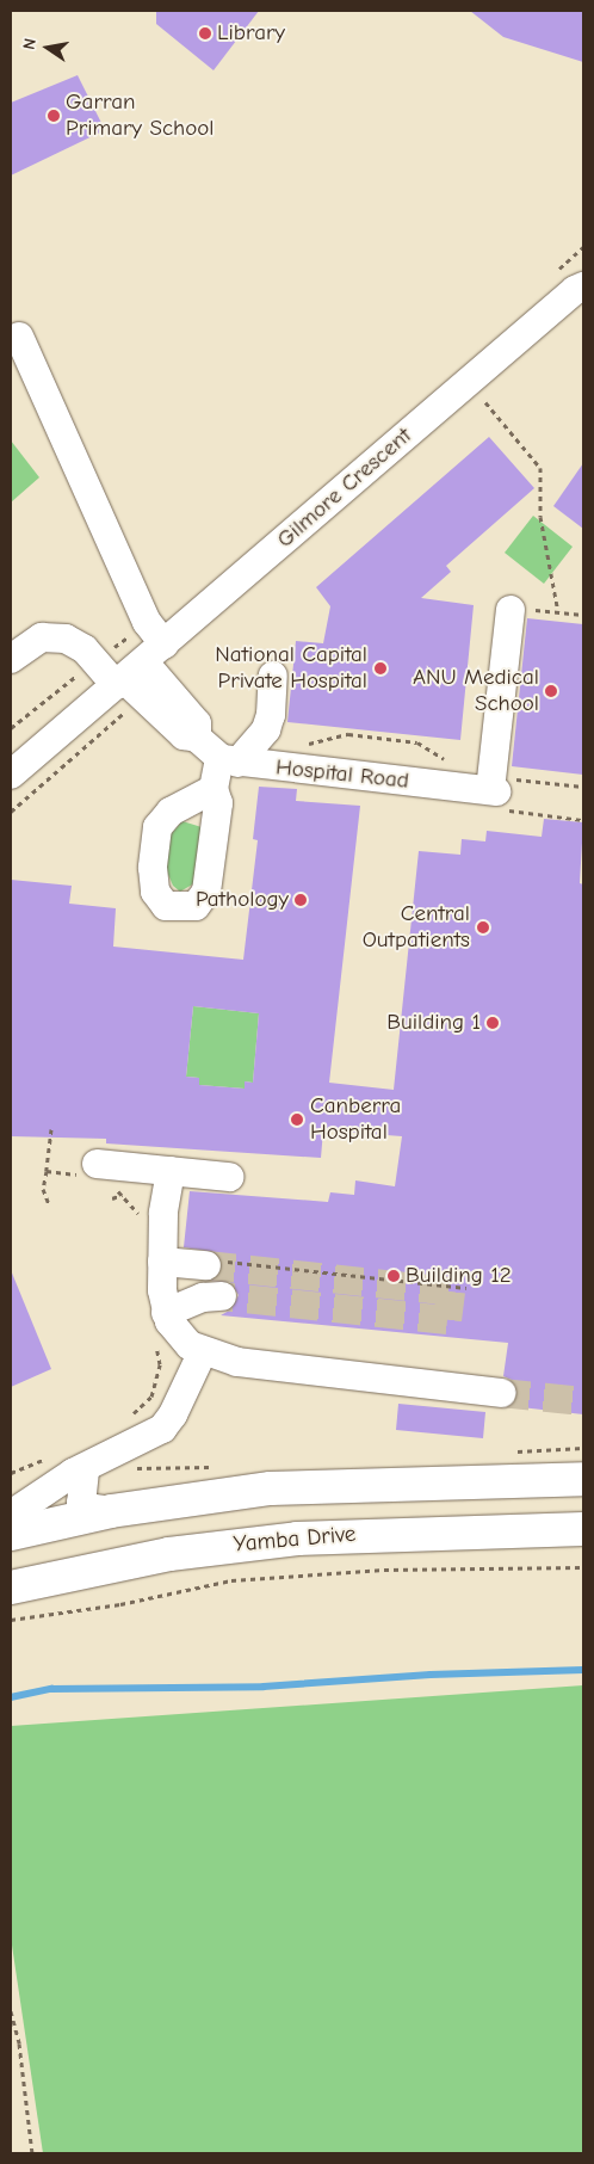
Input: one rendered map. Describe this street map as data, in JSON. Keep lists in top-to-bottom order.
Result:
{
  "streets": {
    "main road": ["Yamba Drive"],
    "street": ["Gilmore Crescent", "Hospital Road"]
  },
  "places": [
    "Library",
    "Garran Primary School",
    "National Capital Private Hospital",
    "ANU Medical School",
    "Pathology",
    "Central Outpatients",
    "Building 1",
    "Canberra Hospital",
    "Building 12"
  ],
  "north": "left"
}
